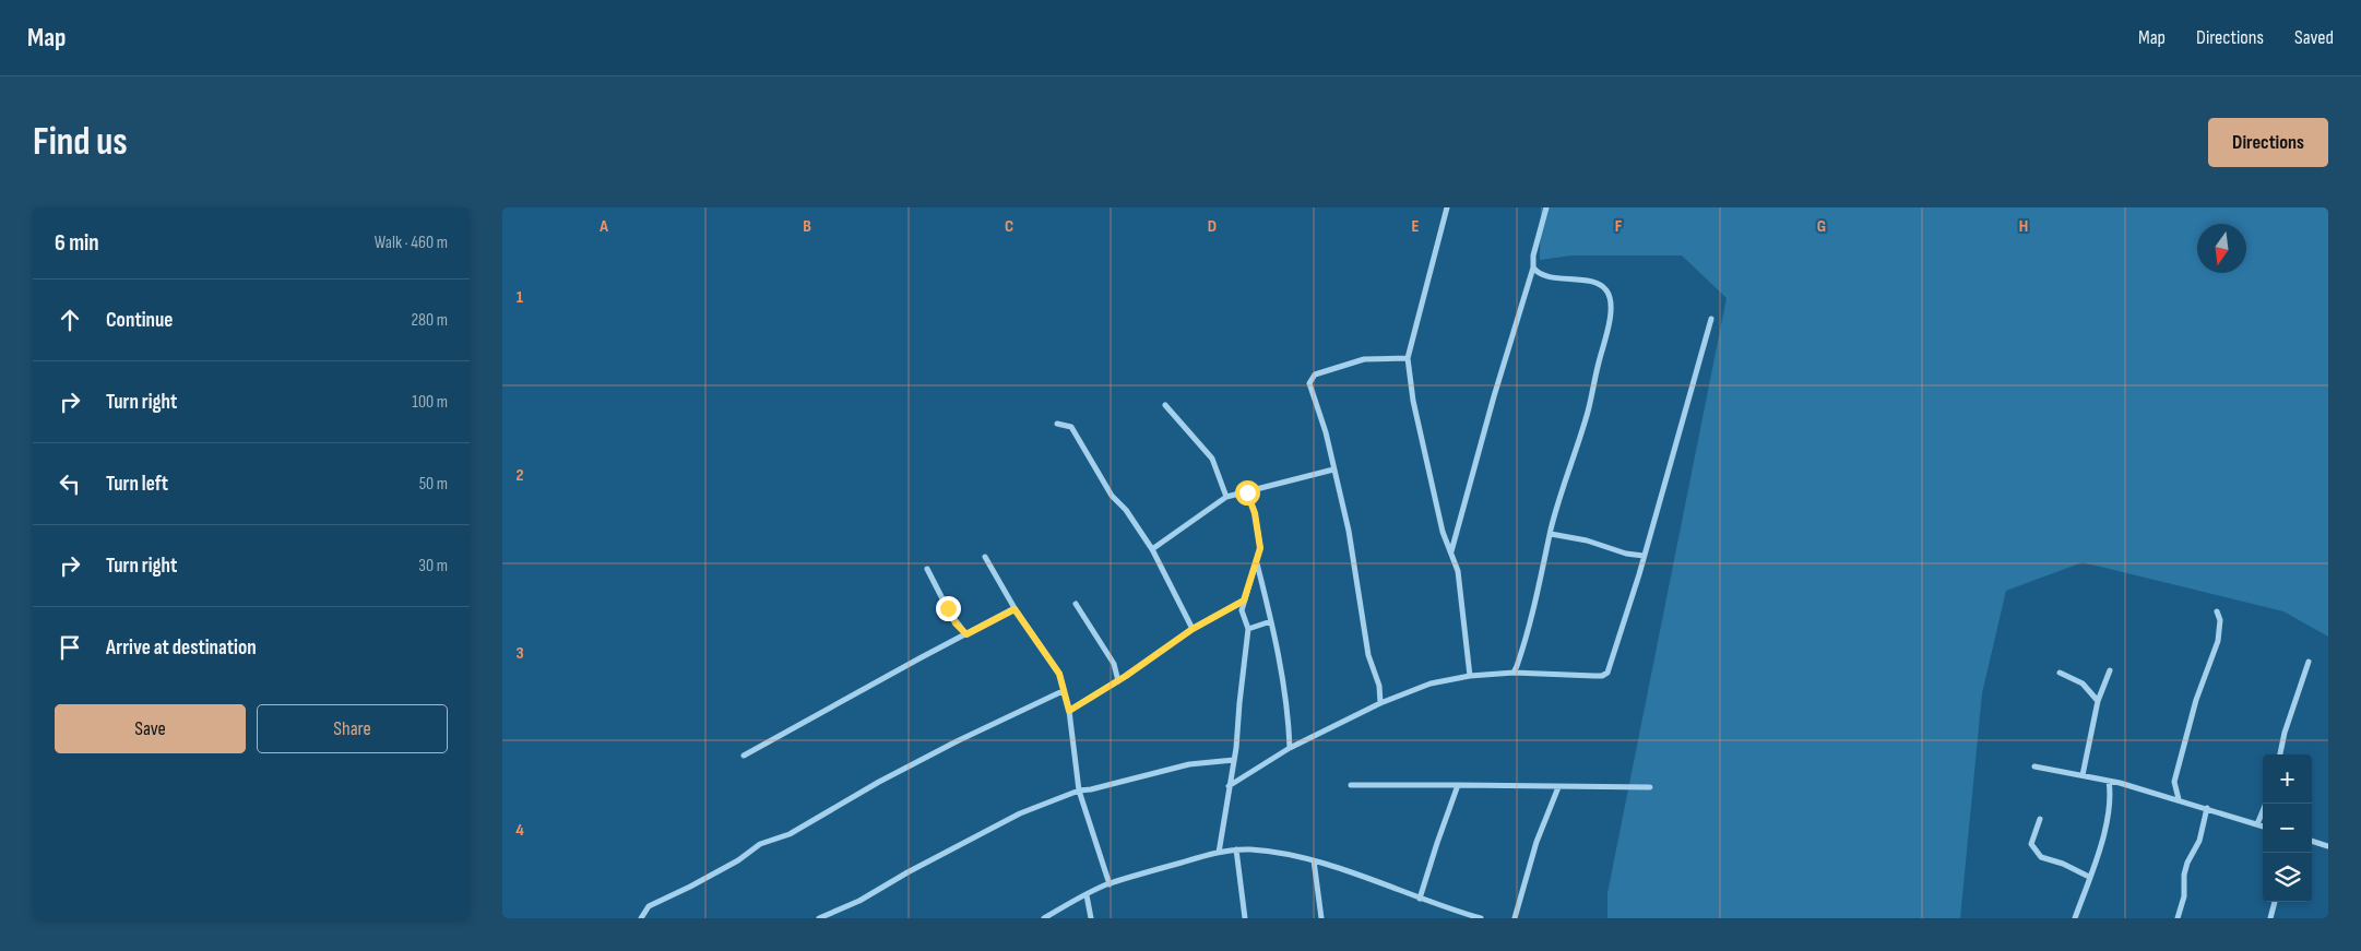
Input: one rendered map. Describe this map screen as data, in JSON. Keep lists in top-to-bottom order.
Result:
{
  "north": "bottom",
  "page": {
    "header": "Map",
    "nav": ["Map", "Directions", "Saved"],
    "buttons": [
      "Directions",
      ["Save", "Share"]
    ],
    "title": "Find us",
    "heading": ["6 min", "Walk · 460 m"],
    "list": [
      ["Continue", "280 m"],
      ["Turn right", "100 m"],
      ["Turn left", "50 m"],
      ["Turn right", "30 m"],
      "Arrive at destination"
    ],
    "map_buttons": ["+", "−"]
  },
  "grid": {
    "columns": [
      "A",
      "B",
      "C",
      "D",
      "E",
      "F",
      "G",
      "H"
    ],
    "rows": [
      "1",
      "2",
      "3",
      "4"
    ]
  }
}
